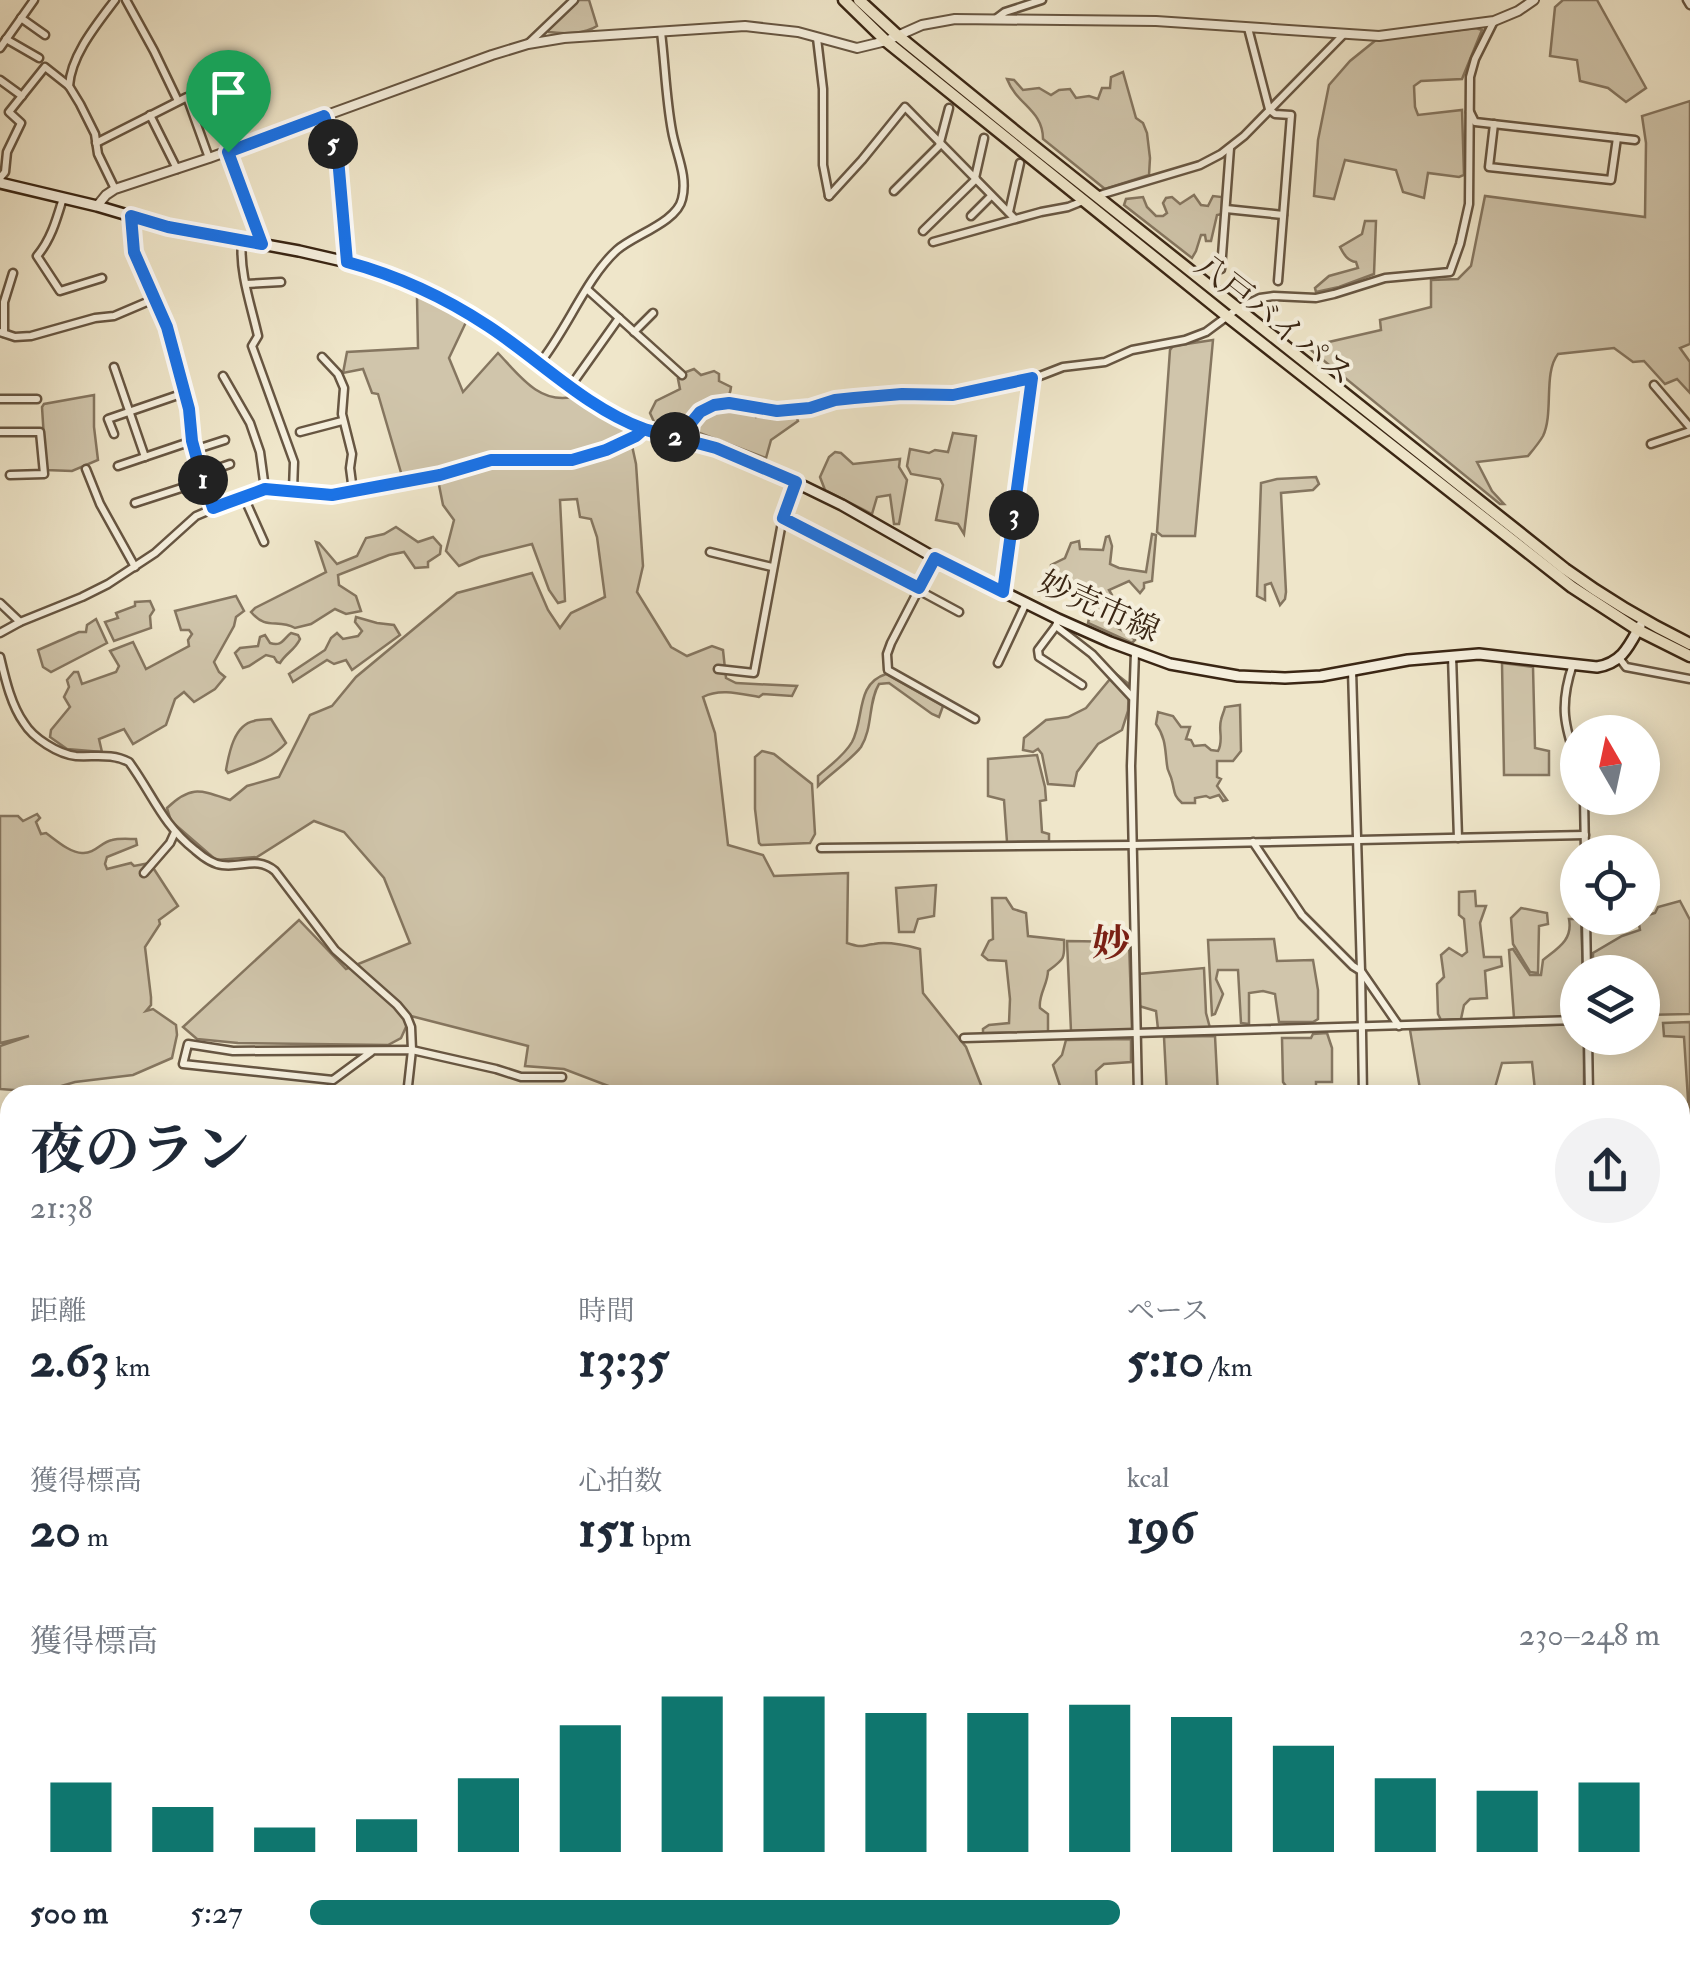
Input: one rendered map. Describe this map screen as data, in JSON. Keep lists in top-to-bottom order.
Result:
{
  "streets": {
    "highway": ["八戸バイパス"],
    "main road": ["妙売市線"]
  },
  "districts": ["妙"],
  "north": "top",
  "page": {
    "pins": [
      "5",
      "2",
      "1",
      "3"
    ],
    "heading": ["夜のラン", "21:38"],
    "stats": [
      ["距離", "2.63 km"],
      ["時間", "13:35"],
      ["ペース", "5:10 /km"],
      ["獲得標高", "20 m"],
      ["心拍数", "151 bpm"],
      ["kcal", "196"]
    ],
    "chart": ["獲得標高", "230–248 m"],
    "list": [
      {
        "name": "500 m",
        "note": "5:27"
      }
    ]
  }
}
